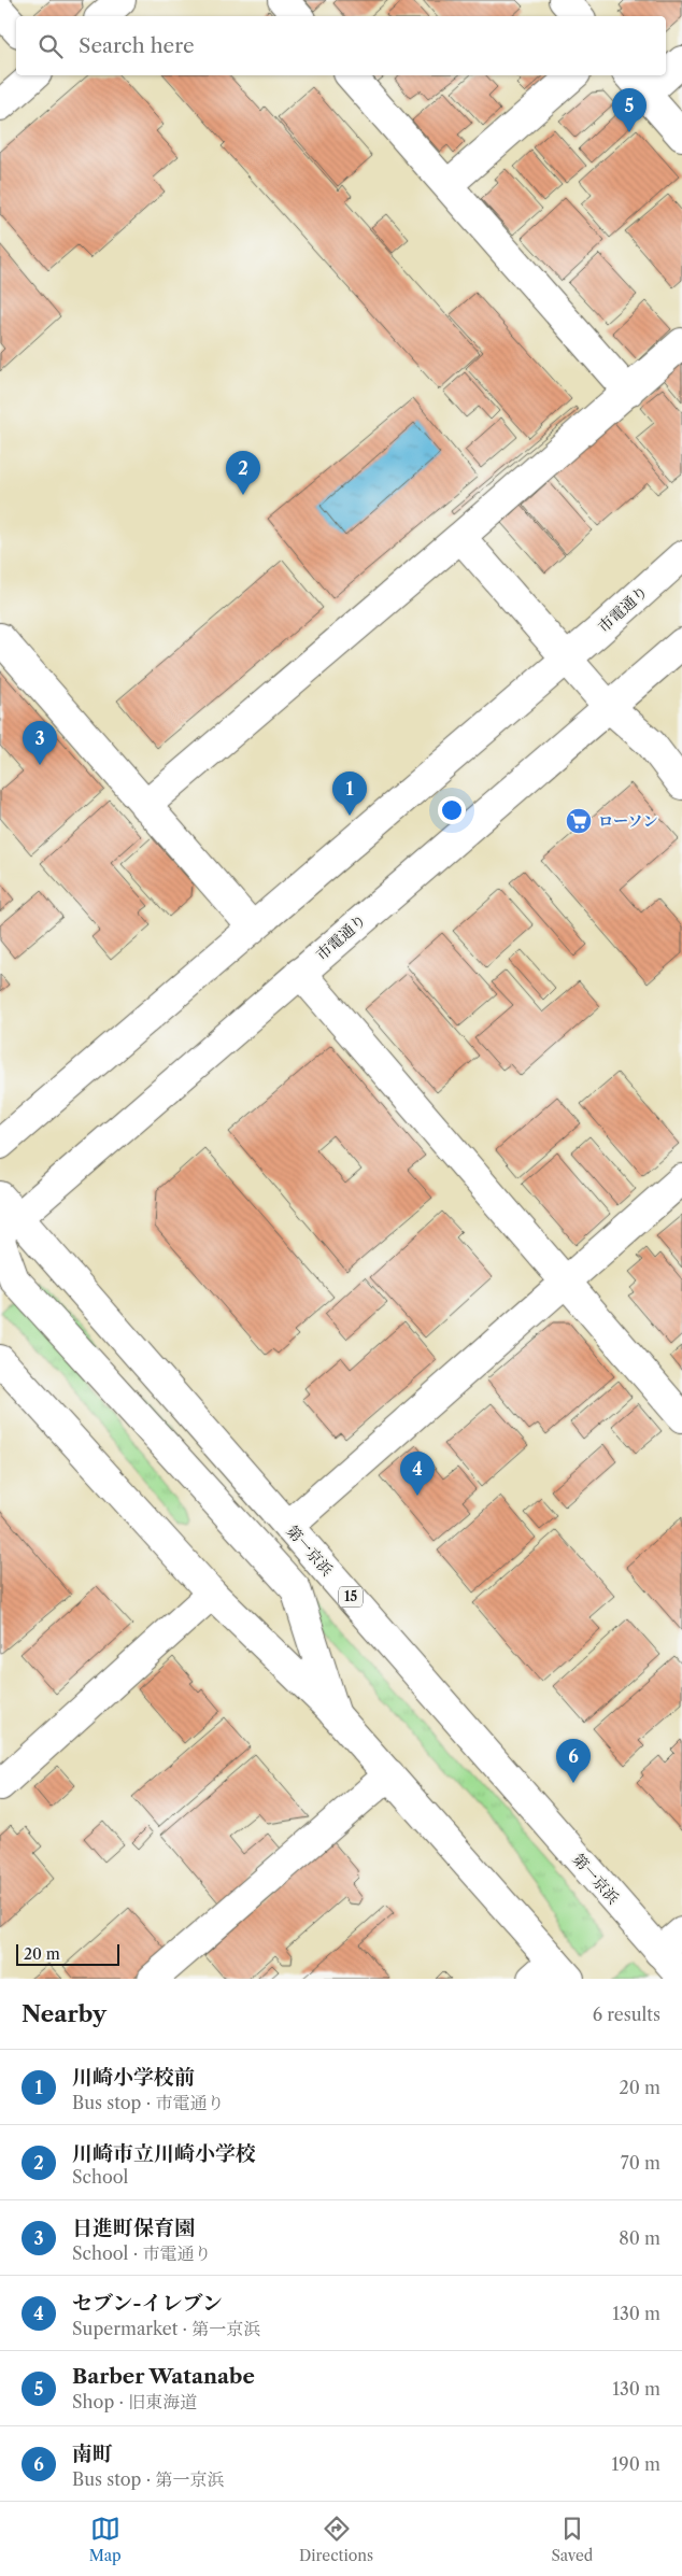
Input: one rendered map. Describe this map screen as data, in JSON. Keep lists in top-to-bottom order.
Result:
{
  "streets": {
    "main road": ["市電通り", "第一京浜", "15"]
  },
  "crossings": [
    ["市電通り", "第一京浜"]
  ],
  "places": {
    "supermarket": ["ローソン"]
  },
  "scale_bar": "20 m",
  "page": {
    "search": "Search here",
    "pins": [
      "5",
      "2",
      "3",
      "1",
      "4",
      "6"
    ],
    "scale": "20 m",
    "heading": ["Nearby", "6 results"],
    "list": [
      {
        "mark": "1",
        "name": "川崎小学校前",
        "note": "Bus stop · 市電通り",
        "value": "20 m"
      },
      {
        "mark": "2",
        "name": "川崎市立川崎小学校",
        "note": "School",
        "value": "70 m"
      },
      {
        "mark": "3",
        "name": "日進町保育園",
        "note": "School · 市電通り",
        "value": "80 m"
      },
      {
        "mark": "4",
        "name": "セブン-イレブン",
        "note": "Supermarket · 第一京浜",
        "value": "130 m"
      },
      {
        "mark": "5",
        "name": "Barber Watanabe",
        "note": "Shop · 旧東海道",
        "value": "130 m"
      },
      {
        "mark": "6",
        "name": "南町",
        "note": "Bus stop · 第一京浜",
        "value": "190 m"
      }
    ],
    "nav": ["Map", "Directions", "Saved"]
  }
}
